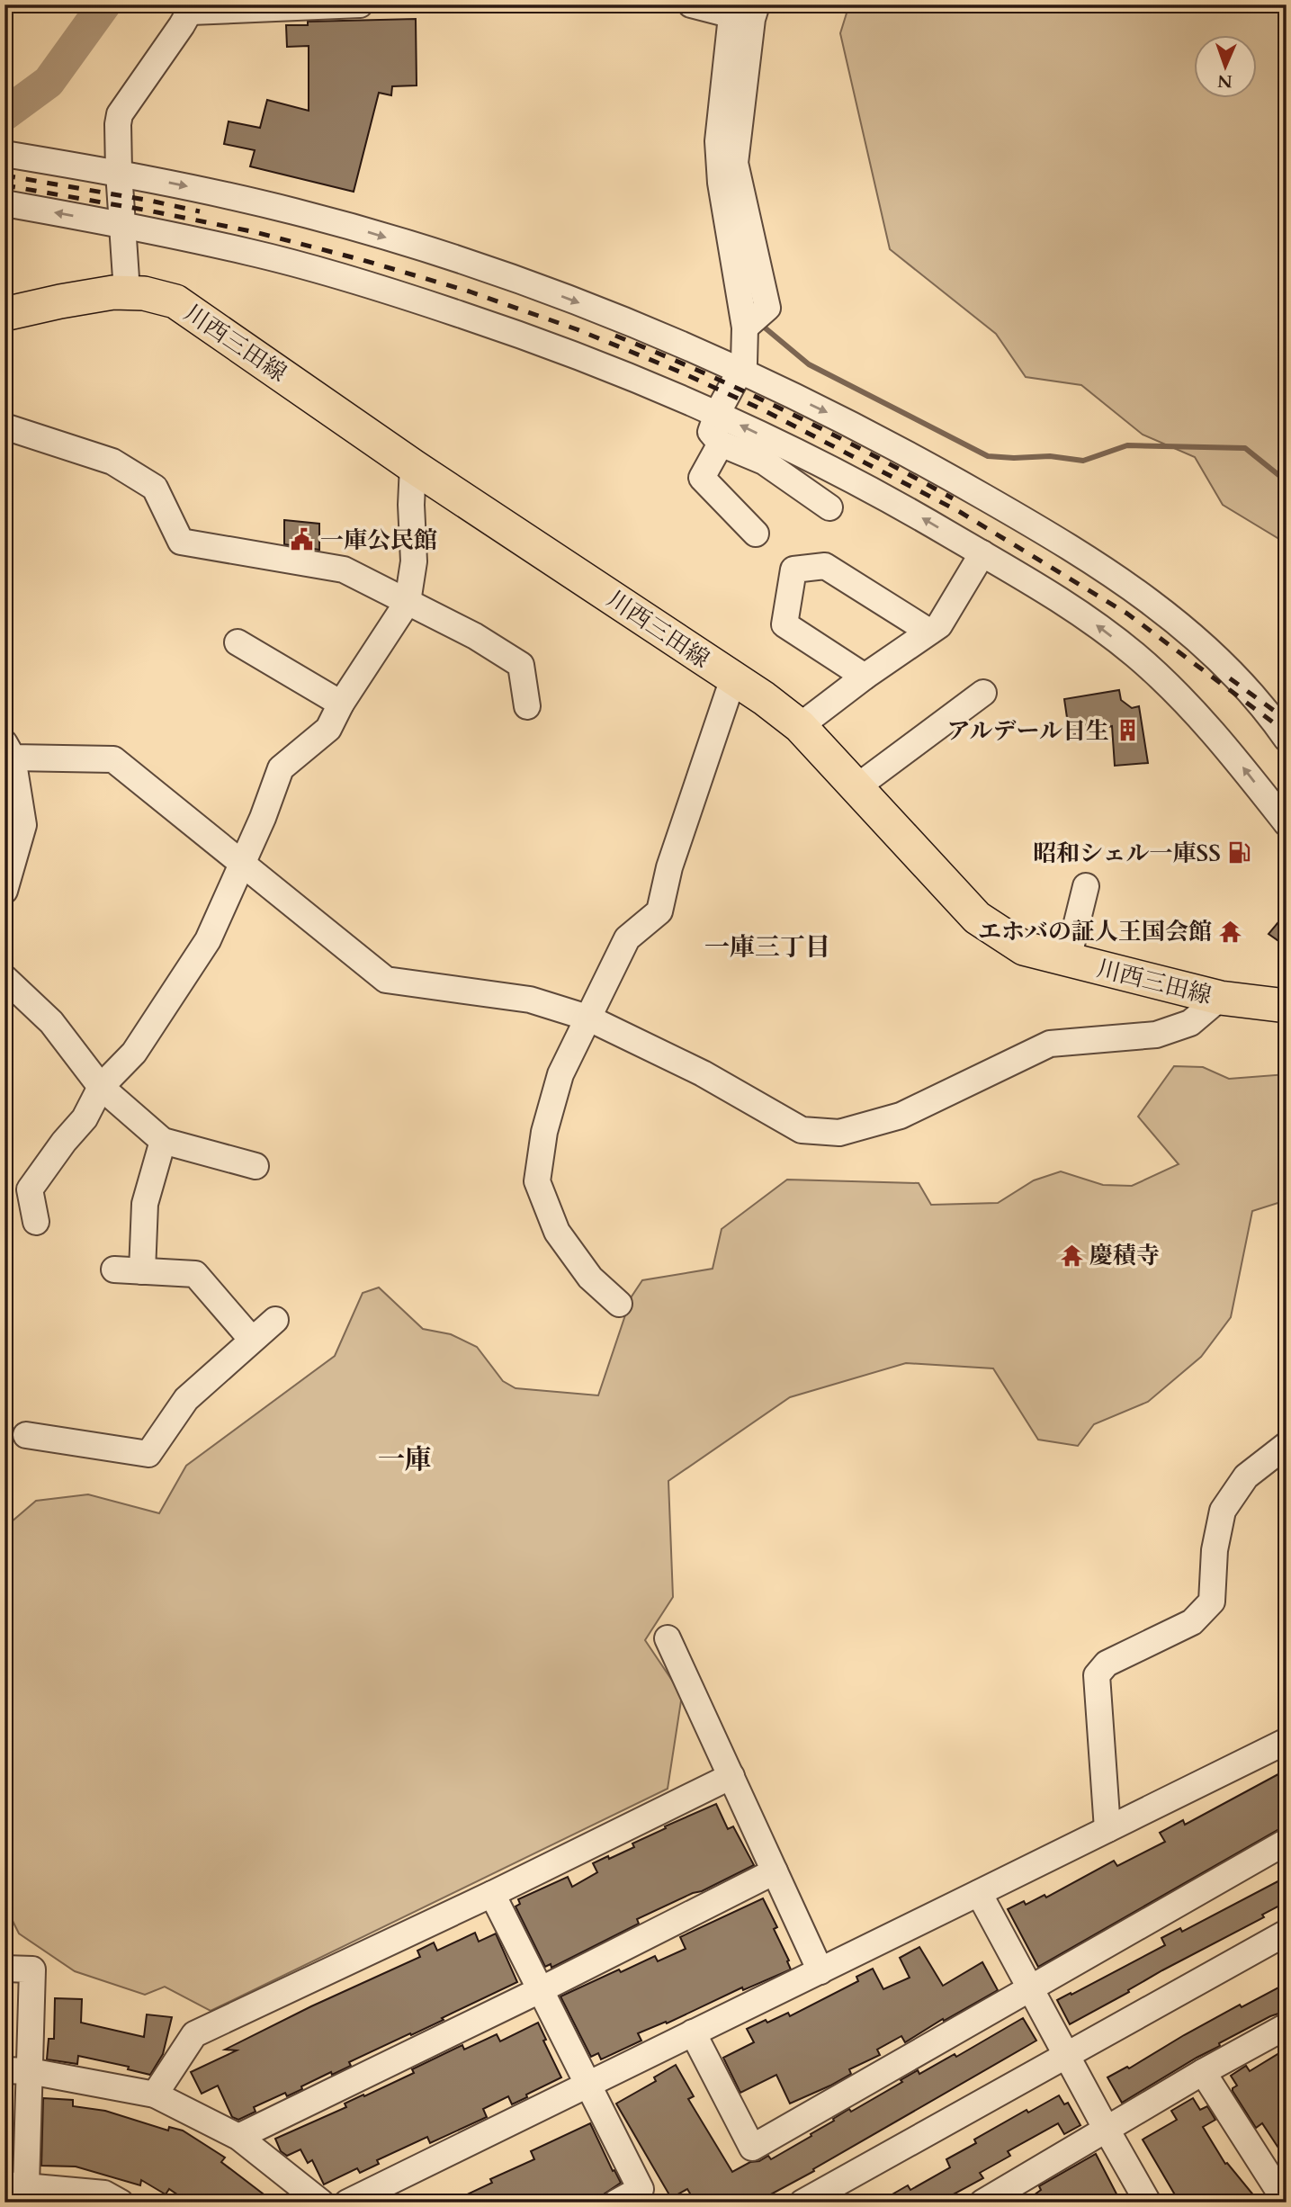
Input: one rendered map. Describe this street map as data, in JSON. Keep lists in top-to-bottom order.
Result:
{
  "streets": {
    "main road": ["川西三田線"]
  },
  "districts": ["一庫三丁目", "一庫"],
  "places": {
    "public building": ["一庫公民館"],
    "building": ["アルデール日生"],
    "fuel station": ["昭和シェル一庫SS"],
    "temple": ["エホバの証人王国会館", "慶積寺"]
  },
  "north": "bottom"
}
